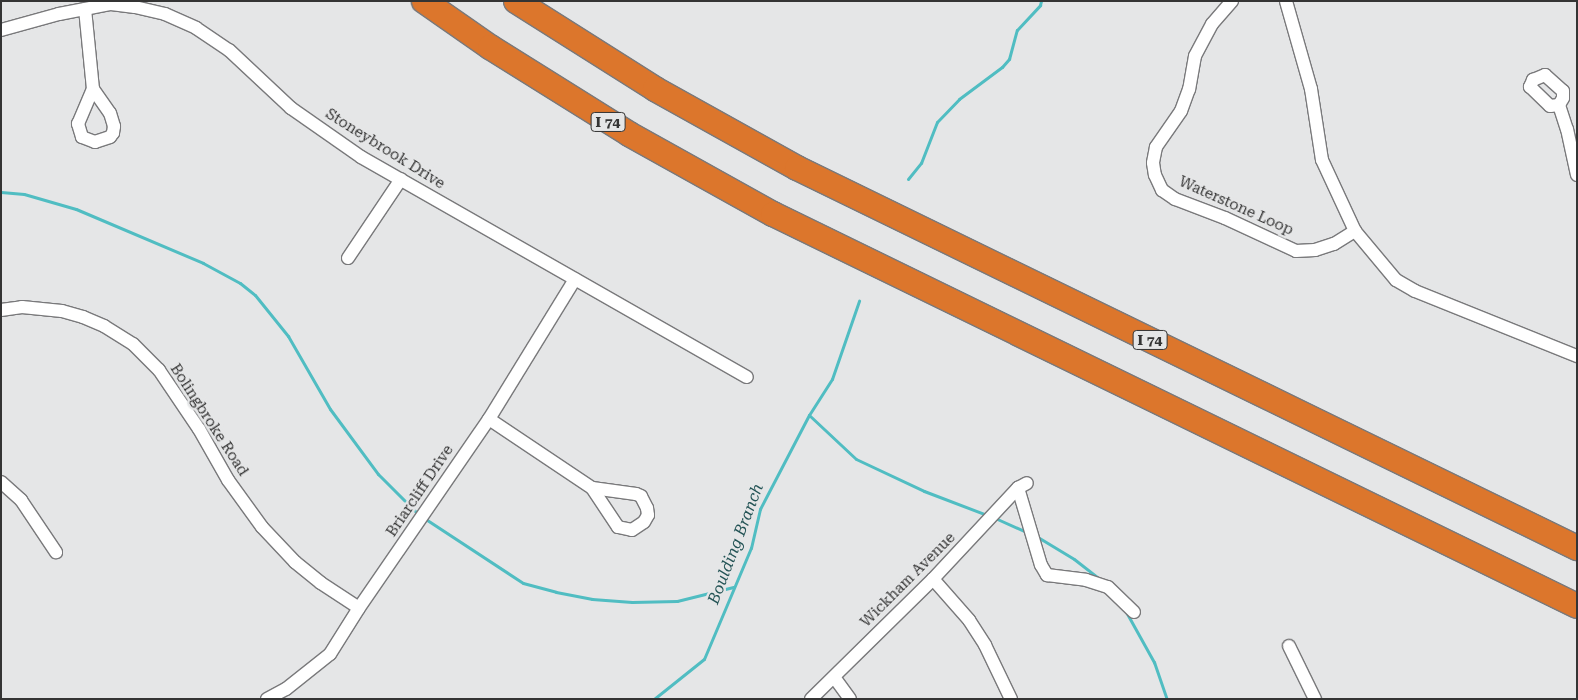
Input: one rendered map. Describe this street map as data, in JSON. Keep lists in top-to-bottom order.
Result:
{
  "streets": {
    "highway": ["I 74"],
    "street": [
      "Stoneybrook Drive",
      "Waterstone Loop",
      "Bolingbroke Road",
      "Briarcliff Drive",
      "Wickham Avenue"
    ]
  },
  "crossings": [
    ["Stoneybrook Drive", "Briarcliff Drive"],
    ["Bolingbroke Road", "Briarcliff Drive"]
  ],
  "water": ["Boulding Branch"]
}
